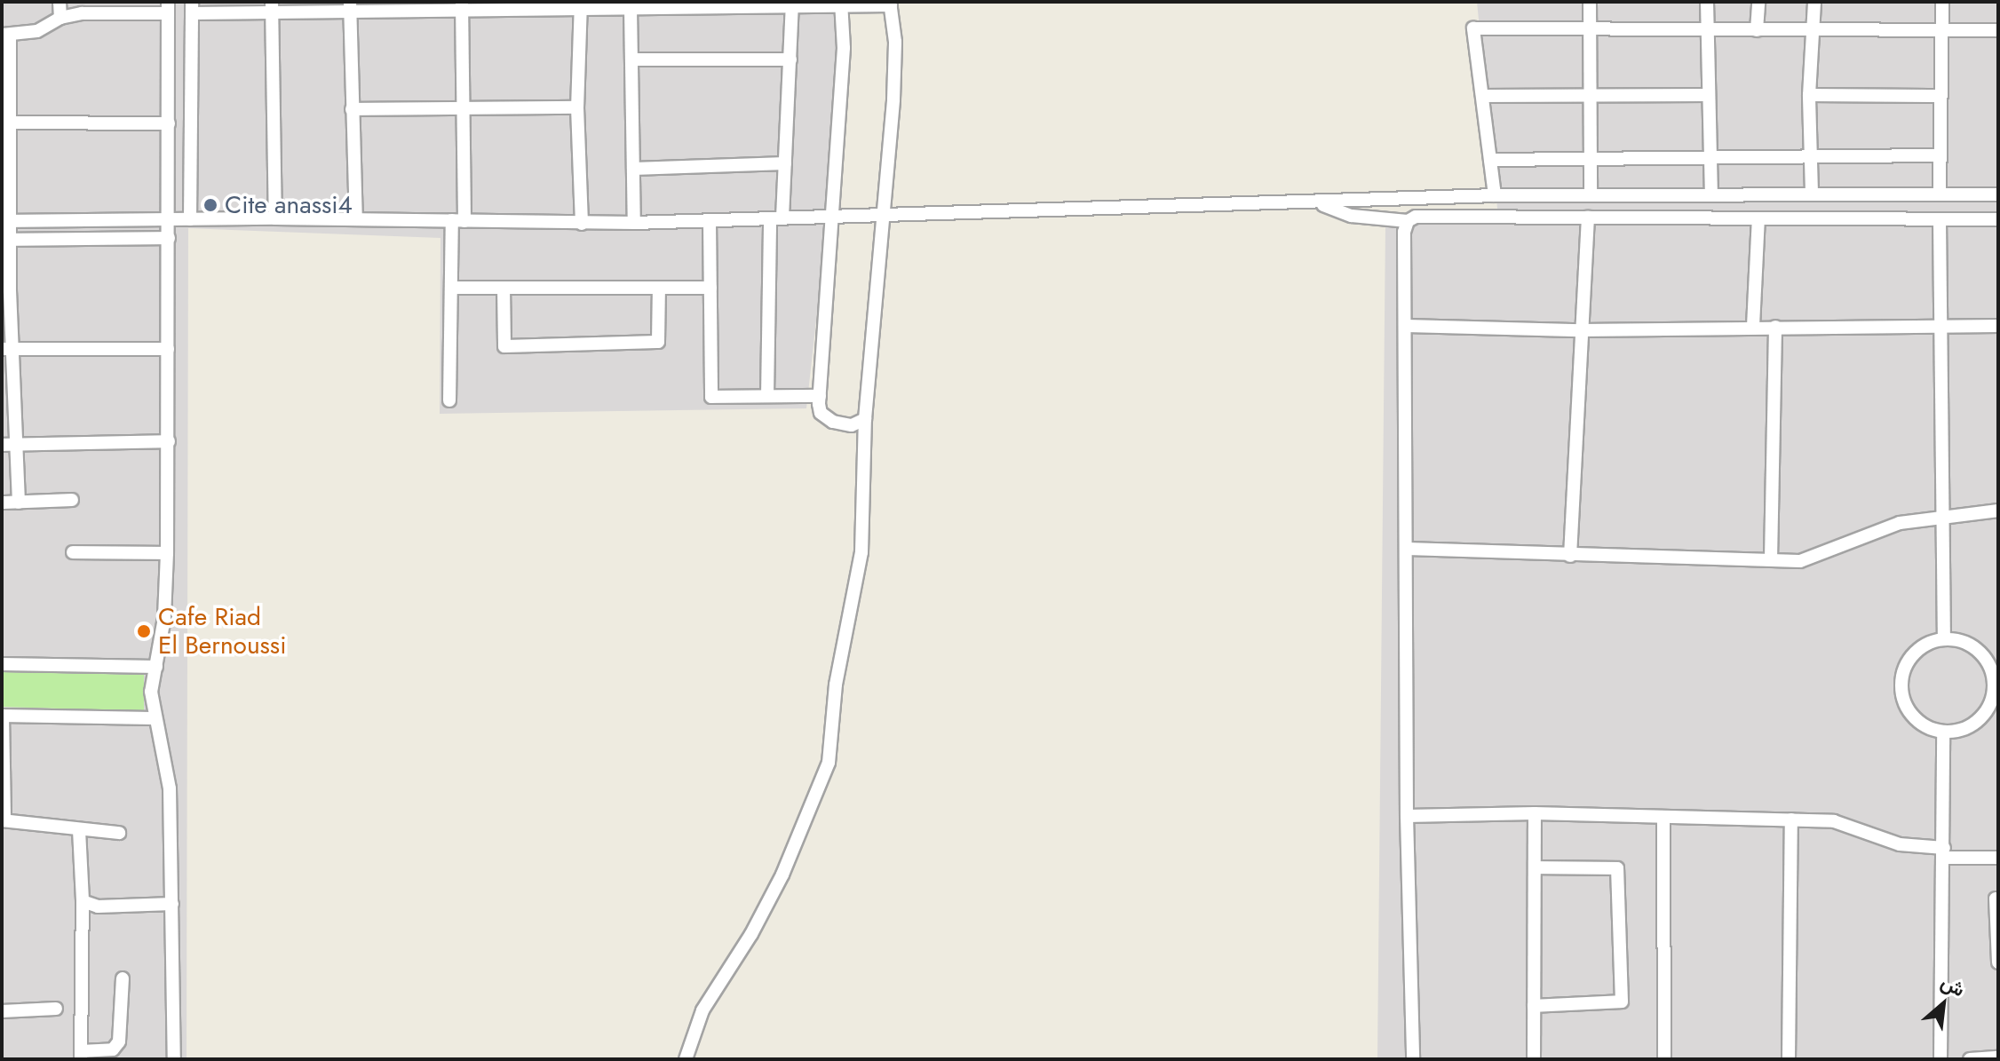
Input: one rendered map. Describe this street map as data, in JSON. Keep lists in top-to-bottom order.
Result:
{
  "places": ["Cite anassi4", "Cafe Riad El Bernoussi"],
  "north": "top right"
}
